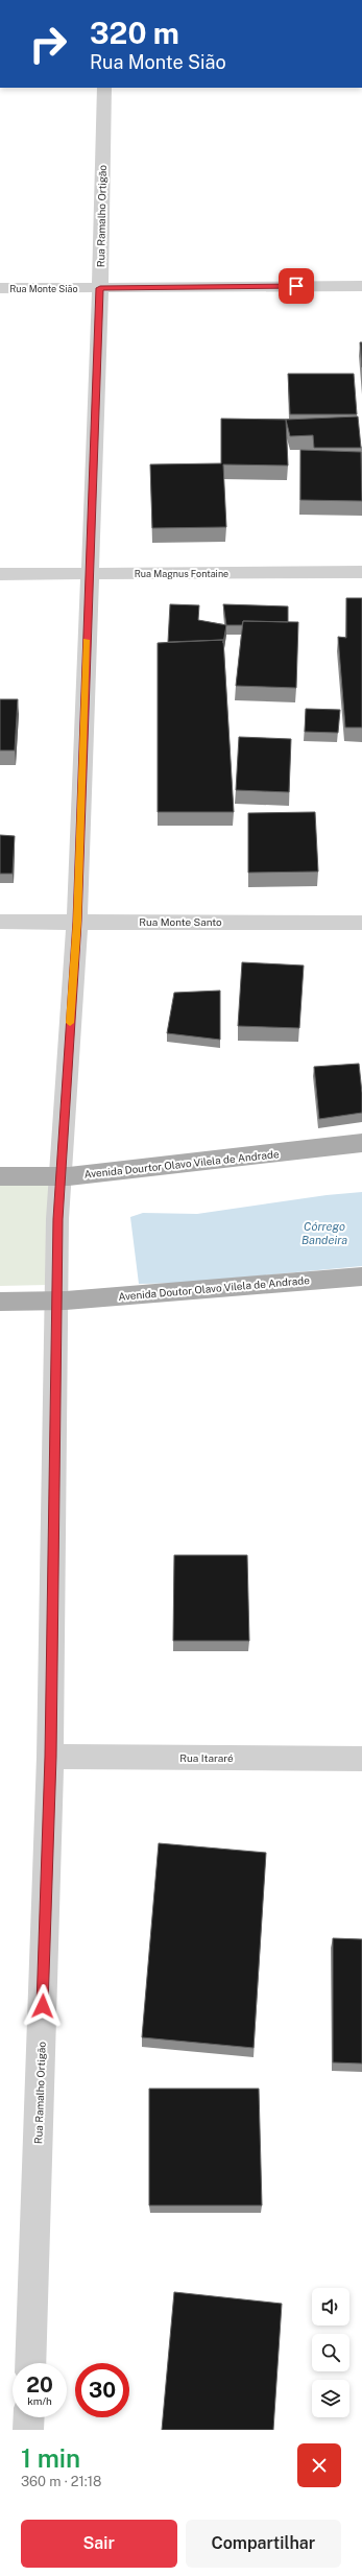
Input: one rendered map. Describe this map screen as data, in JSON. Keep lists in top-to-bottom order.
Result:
{
  "streets": {
    "main road": ["Avenida Dourtor Olavo Vilela de Andrade", "Avenida Doutor Olavo Vilela de Andrade"],
    "street": [
      "Rua Ramalho Ortigão",
      "Rua Monte Sião",
      "Rua Magnus Fontaine",
      "Rua Monte Santo",
      "Rua Itararé"
    ]
  },
  "crossings": [
    ["Rua Ramalho Ortigão", "Rua Monte Sião"],
    ["Rua Ramalho Ortigão", "Rua Magnus Fontaine"],
    ["Rua Ramalho Ortigão", "Rua Monte Santo"],
    ["Rua Ramalho Ortigão", "Avenida Dourtor Olavo Vilela de Andrade"],
    ["Rua Ramalho Ortigão", "Avenida Doutor Olavo Vilela de Andrade"],
    ["Rua Ramalho Ortigão", "Rua Itararé"]
  ],
  "water": ["Córrego Bandeira"],
  "page": {
    "turn": ["320 m", "Rua Monte Sião"],
    "speed": "20 km/h",
    "limit": "30",
    "heading": ["1 min", "360 m · 21:18"],
    "buttons": ["Sair", "Compartilhar"]
  }
}
